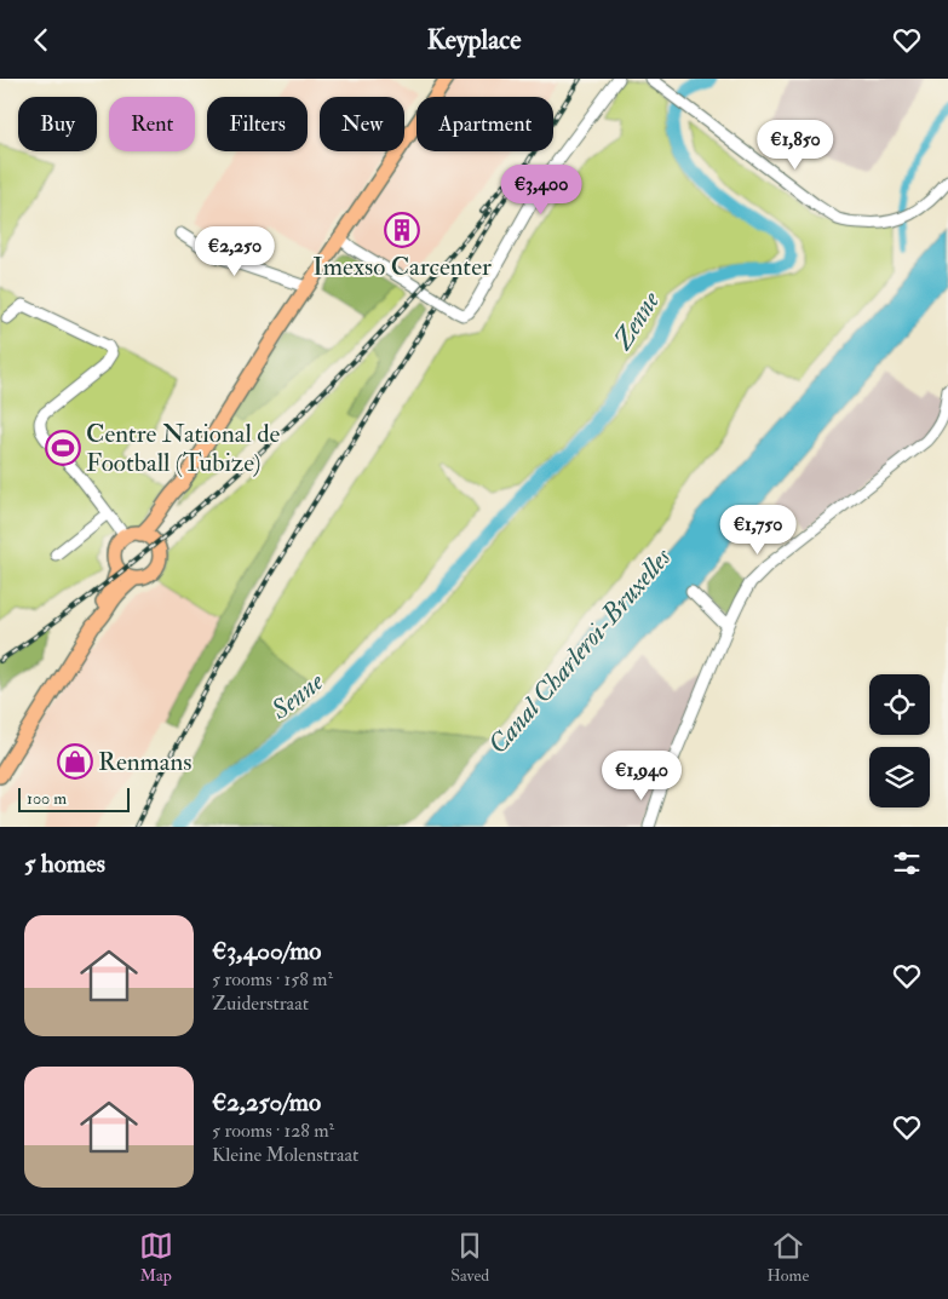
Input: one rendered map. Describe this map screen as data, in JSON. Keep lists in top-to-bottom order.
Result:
{
  "water": ["Zenne", "Canal Charleroi-Bruxelles", "Senne"],
  "places": {
    "building": ["Imexso Carcenter"],
    "sports": ["Centre National de Football (Tubize)"],
    "shop": ["Renmans"]
  },
  "scale_bar": "100 m",
  "page": {
    "header": "Keyplace",
    "chip": [
      "Buy",
      "Rent",
      "Filters",
      "New",
      "Apartment"
    ],
    "price": [
      "€1,850",
      "€3,400",
      "€2,250",
      "€1,750",
      "€1,940"
    ],
    "scale": "100 m",
    "heading": "5 homes",
    "list": [
      {
        "name": "€3,400/mo",
        "note": "5 rooms · 158 m² · Zuiderstraat"
      },
      {
        "name": "€2,250/mo",
        "note": "5 rooms · 128 m² · Kleine Molenstraat"
      }
    ],
    "tabs": ["Map", "Saved", "Home"]
  }
}
